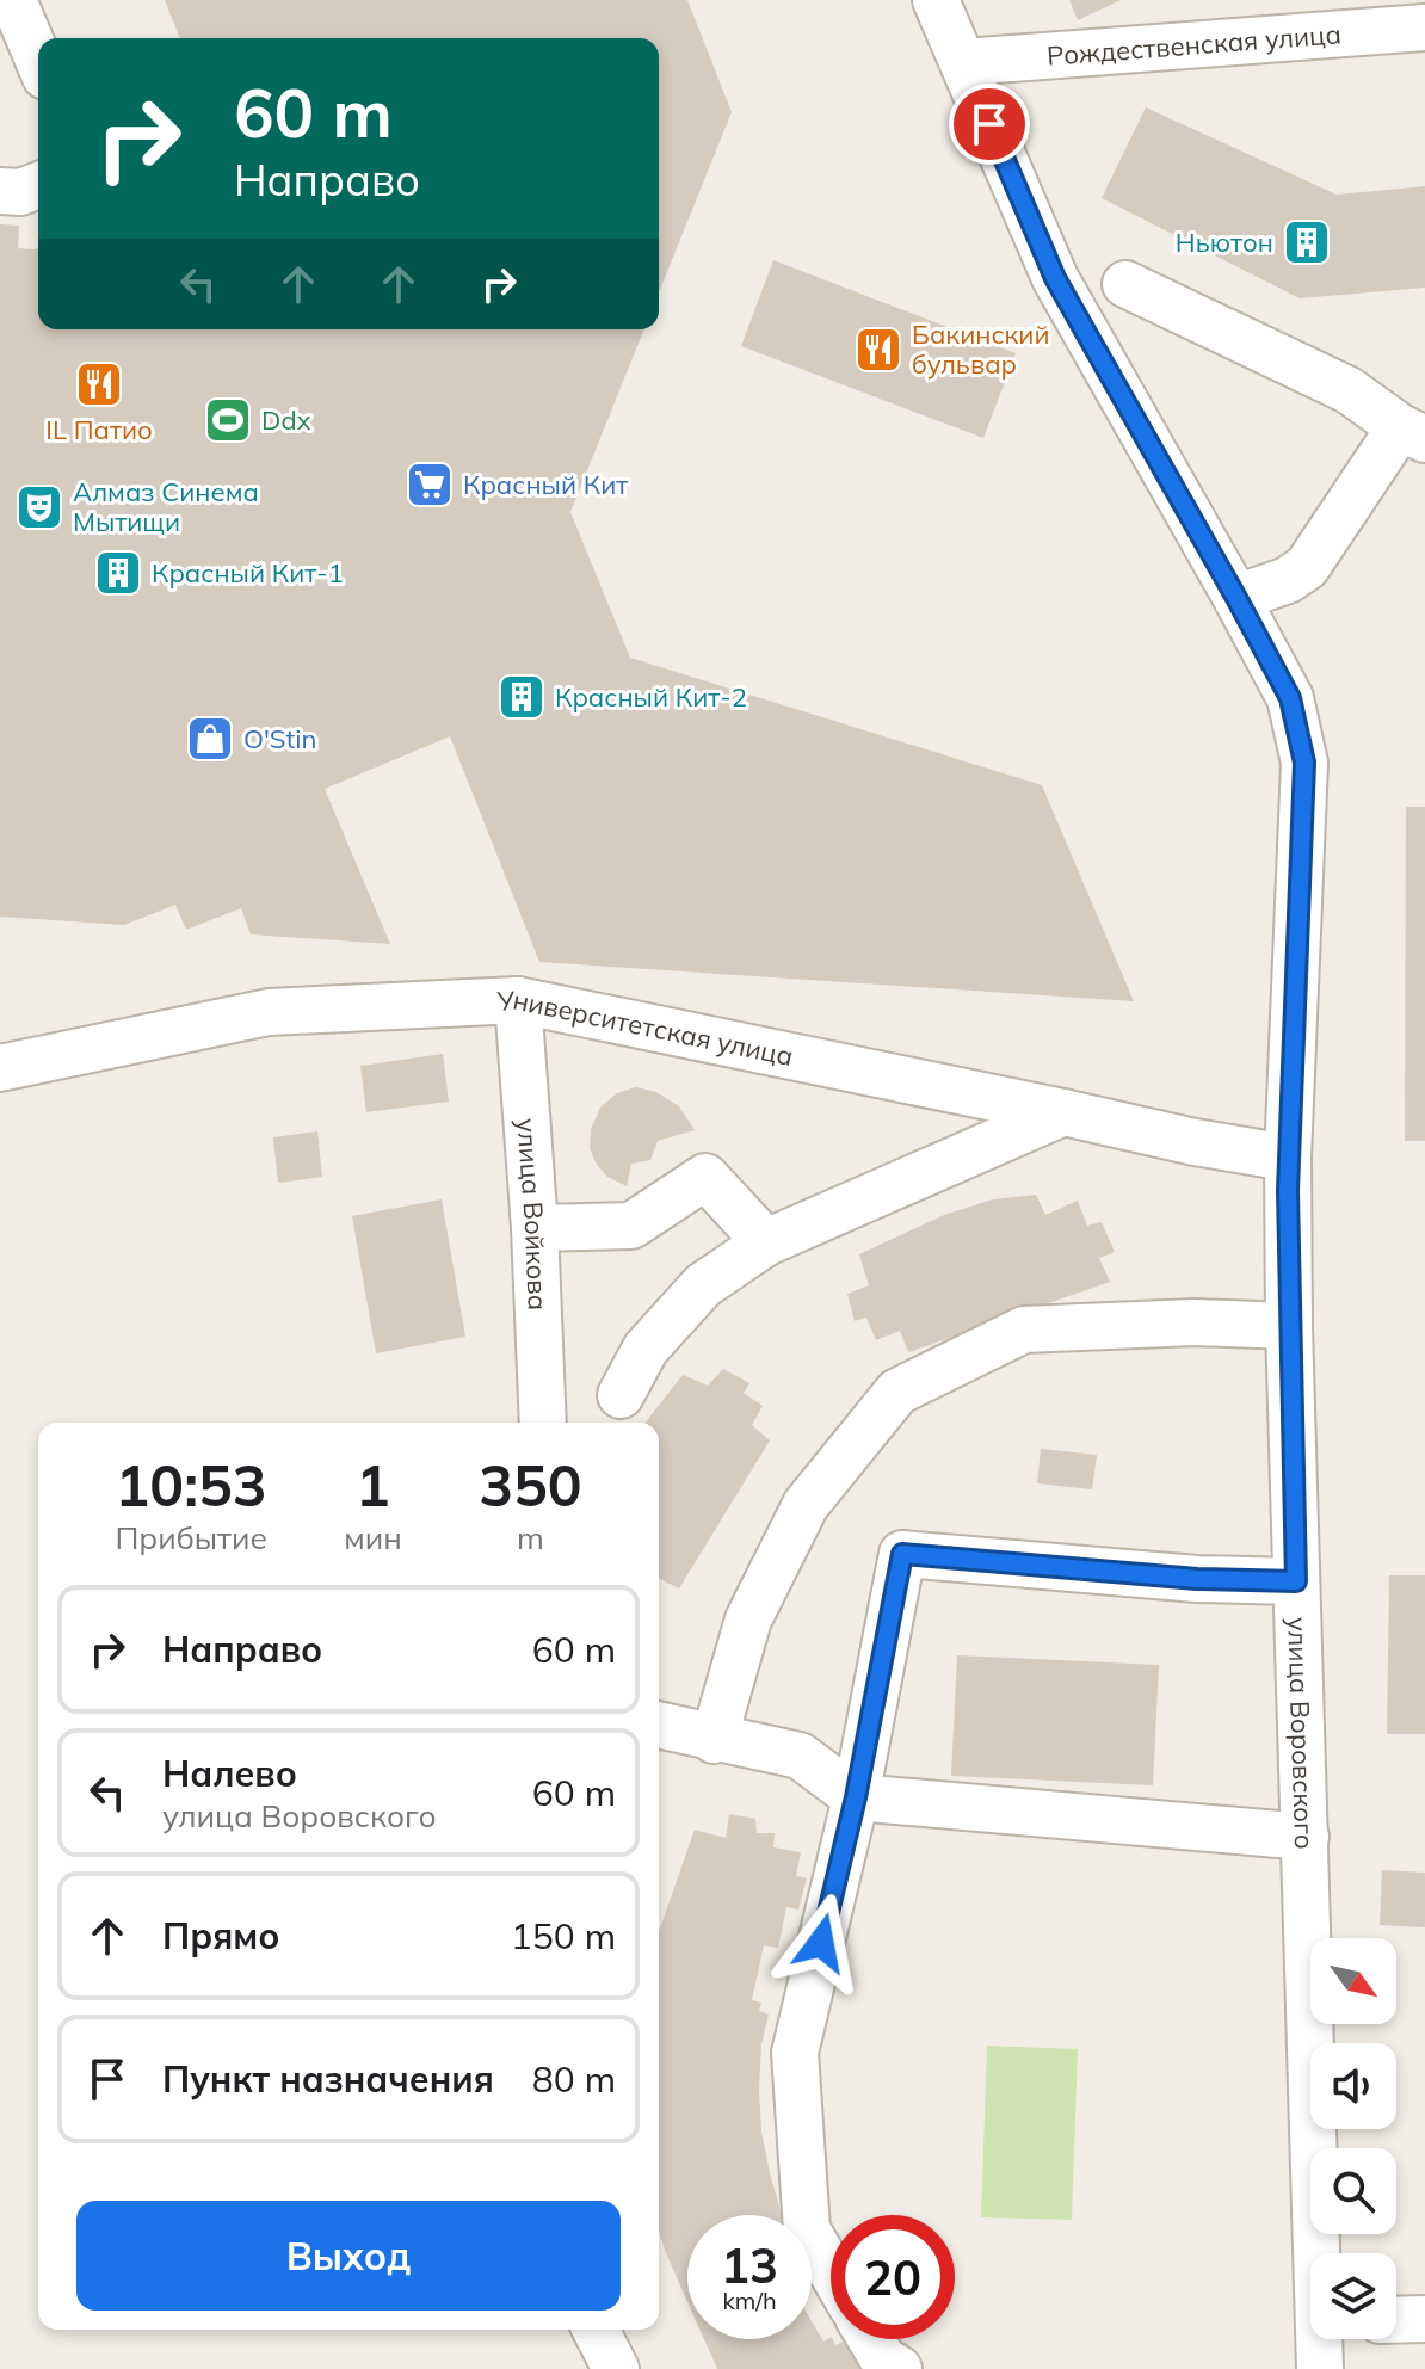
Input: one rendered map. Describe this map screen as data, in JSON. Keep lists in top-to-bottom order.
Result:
{
  "streets": {
    "street": [
      "Рождественская улица",
      "Университетская улица",
      "улица Войкова",
      "улица Воровского"
    ]
  },
  "crossings": [
    ["Рождественская улица", "улица Воровского"],
    ["Университетская улица", "улица Войкова"],
    ["Университетская улица", "улица Воровского"]
  ],
  "places": {
    "building": ["Ньютон", "Красный Кит-1", "Красный Кит-2"],
    "restaurant": ["Бакинский бульвар", "IL Патио"],
    "sports": ["Ddx"],
    "supermarket": ["Красный Кит"],
    "theatre": ["Алмаз Синема Мытищи"],
    "shop": ["O'Stin"]
  },
  "north": "bottom right",
  "page": {
    "turn": ["60 m", "Направо"],
    "eta": [
      "10:53",
      "Прибытие",
      "1",
      "мин",
      "350",
      "m"
    ],
    "list": [
      {
        "name": "Направо",
        "value": "60 m"
      },
      {
        "name": "Налево",
        "note": "улица Воровского",
        "value": "60 m"
      },
      {
        "name": "Прямо",
        "value": "150 m"
      },
      {
        "name": "Пункт назначения",
        "value": "80 m"
      }
    ],
    "buttons": "Выход",
    "speed": "13 km/h",
    "limit": "20"
  }
}
